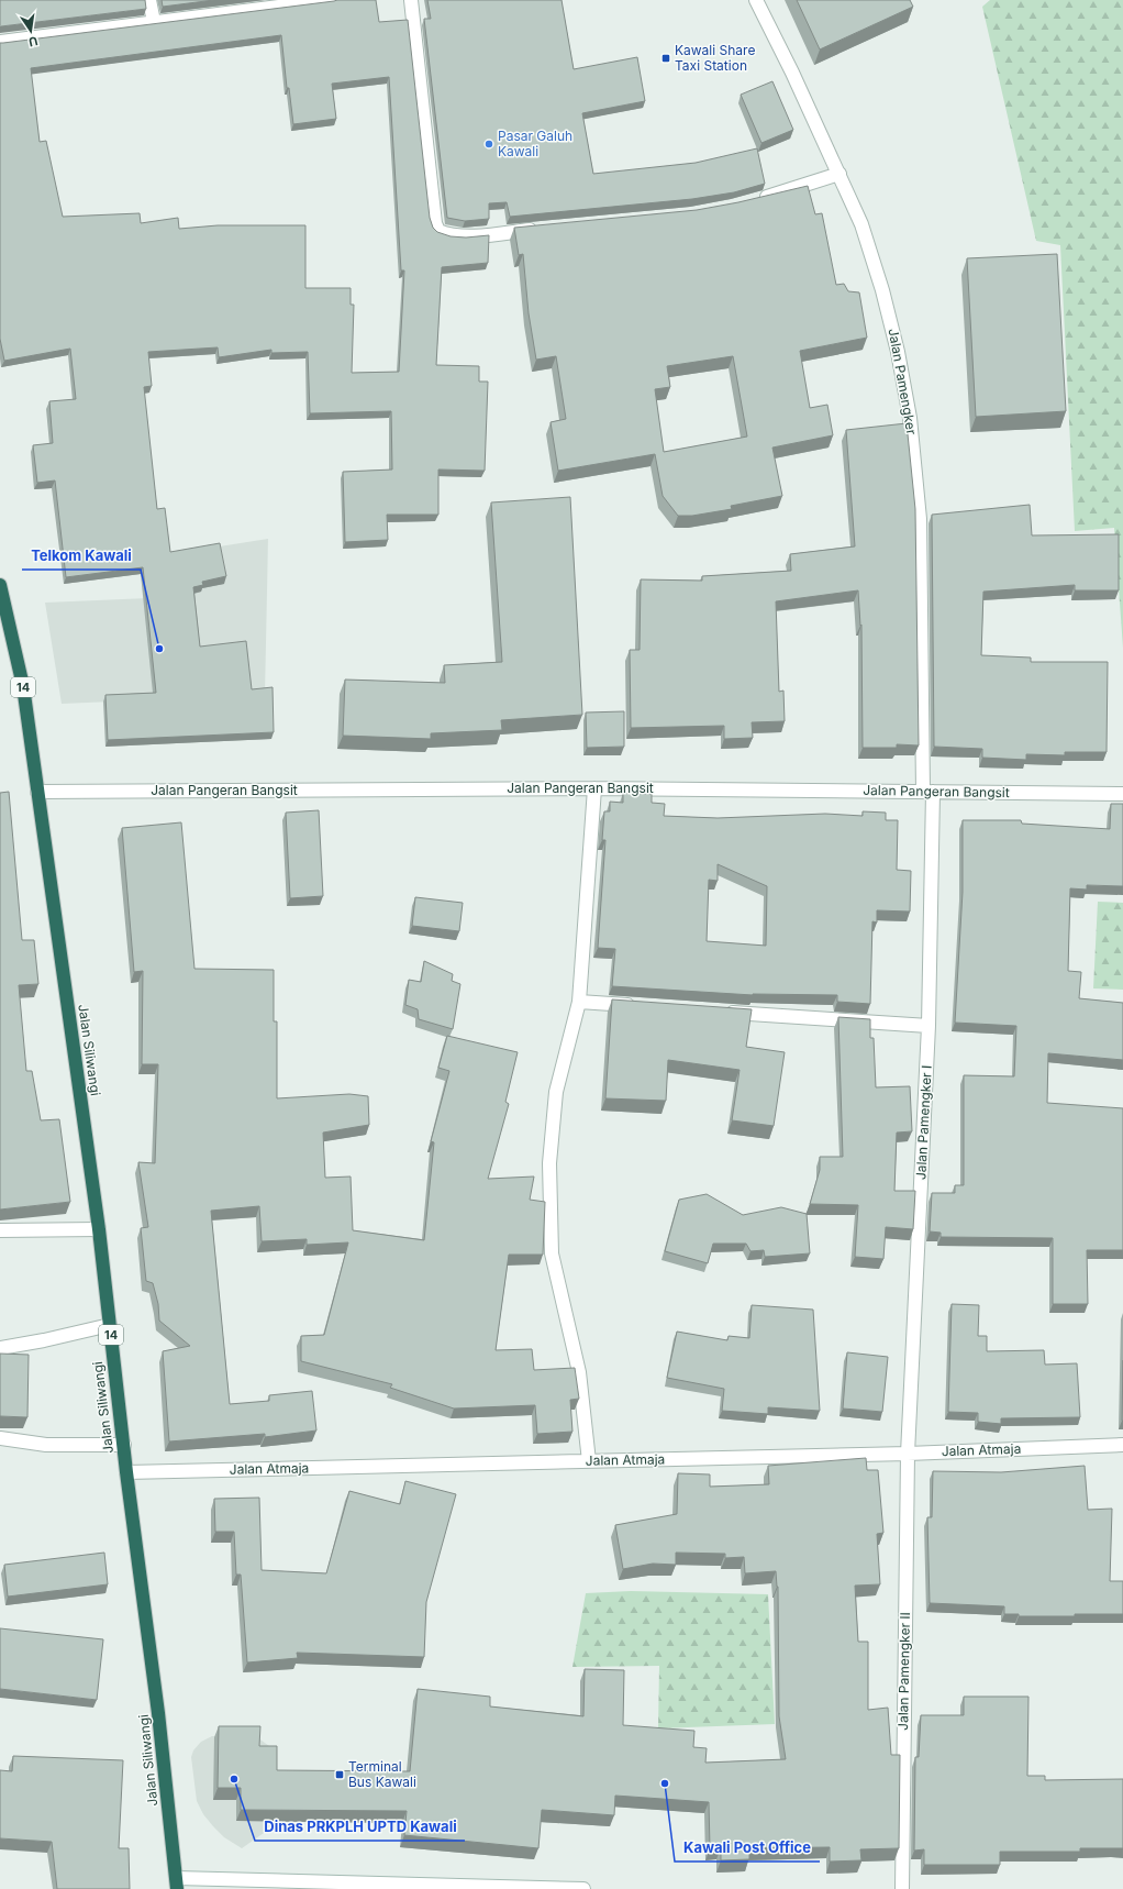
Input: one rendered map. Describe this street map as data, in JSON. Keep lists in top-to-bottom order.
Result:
{
  "streets": {
    "highway": ["14", "Jalan Siliwangi"],
    "street": [
      "Jalan Pamengker",
      "Jalan Pangeran Bangsit",
      "Jalan Pamengker I",
      "Jalan Atmaja",
      "Jalan Pamengker II"
    ]
  },
  "crossings": [
    ["Jalan Pamengker", "Jalan Pangeran Bangsit"],
    ["Jalan Pamengker", "Jalan Pamengker I"],
    ["14", "Jalan Pangeran Bangsit"],
    ["14", "Jalan Siliwangi"],
    ["Jalan Pangeran Bangsit", "Jalan Siliwangi"],
    ["Jalan Pangeran Bangsit", "Jalan Pamengker I"],
    ["Jalan Siliwangi", "Jalan Atmaja"],
    ["Jalan Pamengker I", "Jalan Atmaja"],
    ["Jalan Pamengker I", "Jalan Pamengker II"],
    ["Jalan Atmaja", "Jalan Pamengker II"]
  ],
  "places": {
    "transit": ["Kawali Share Taxi Station", "Terminal Bus Kawali"],
    "other": [
      "Pasar Galuh Kawali",
      "Telkom Kawali",
      "Dinas PRKPLH UPTD Kawali",
      "Kawali Post Office"
    ]
  },
  "north": "bottom"
}
